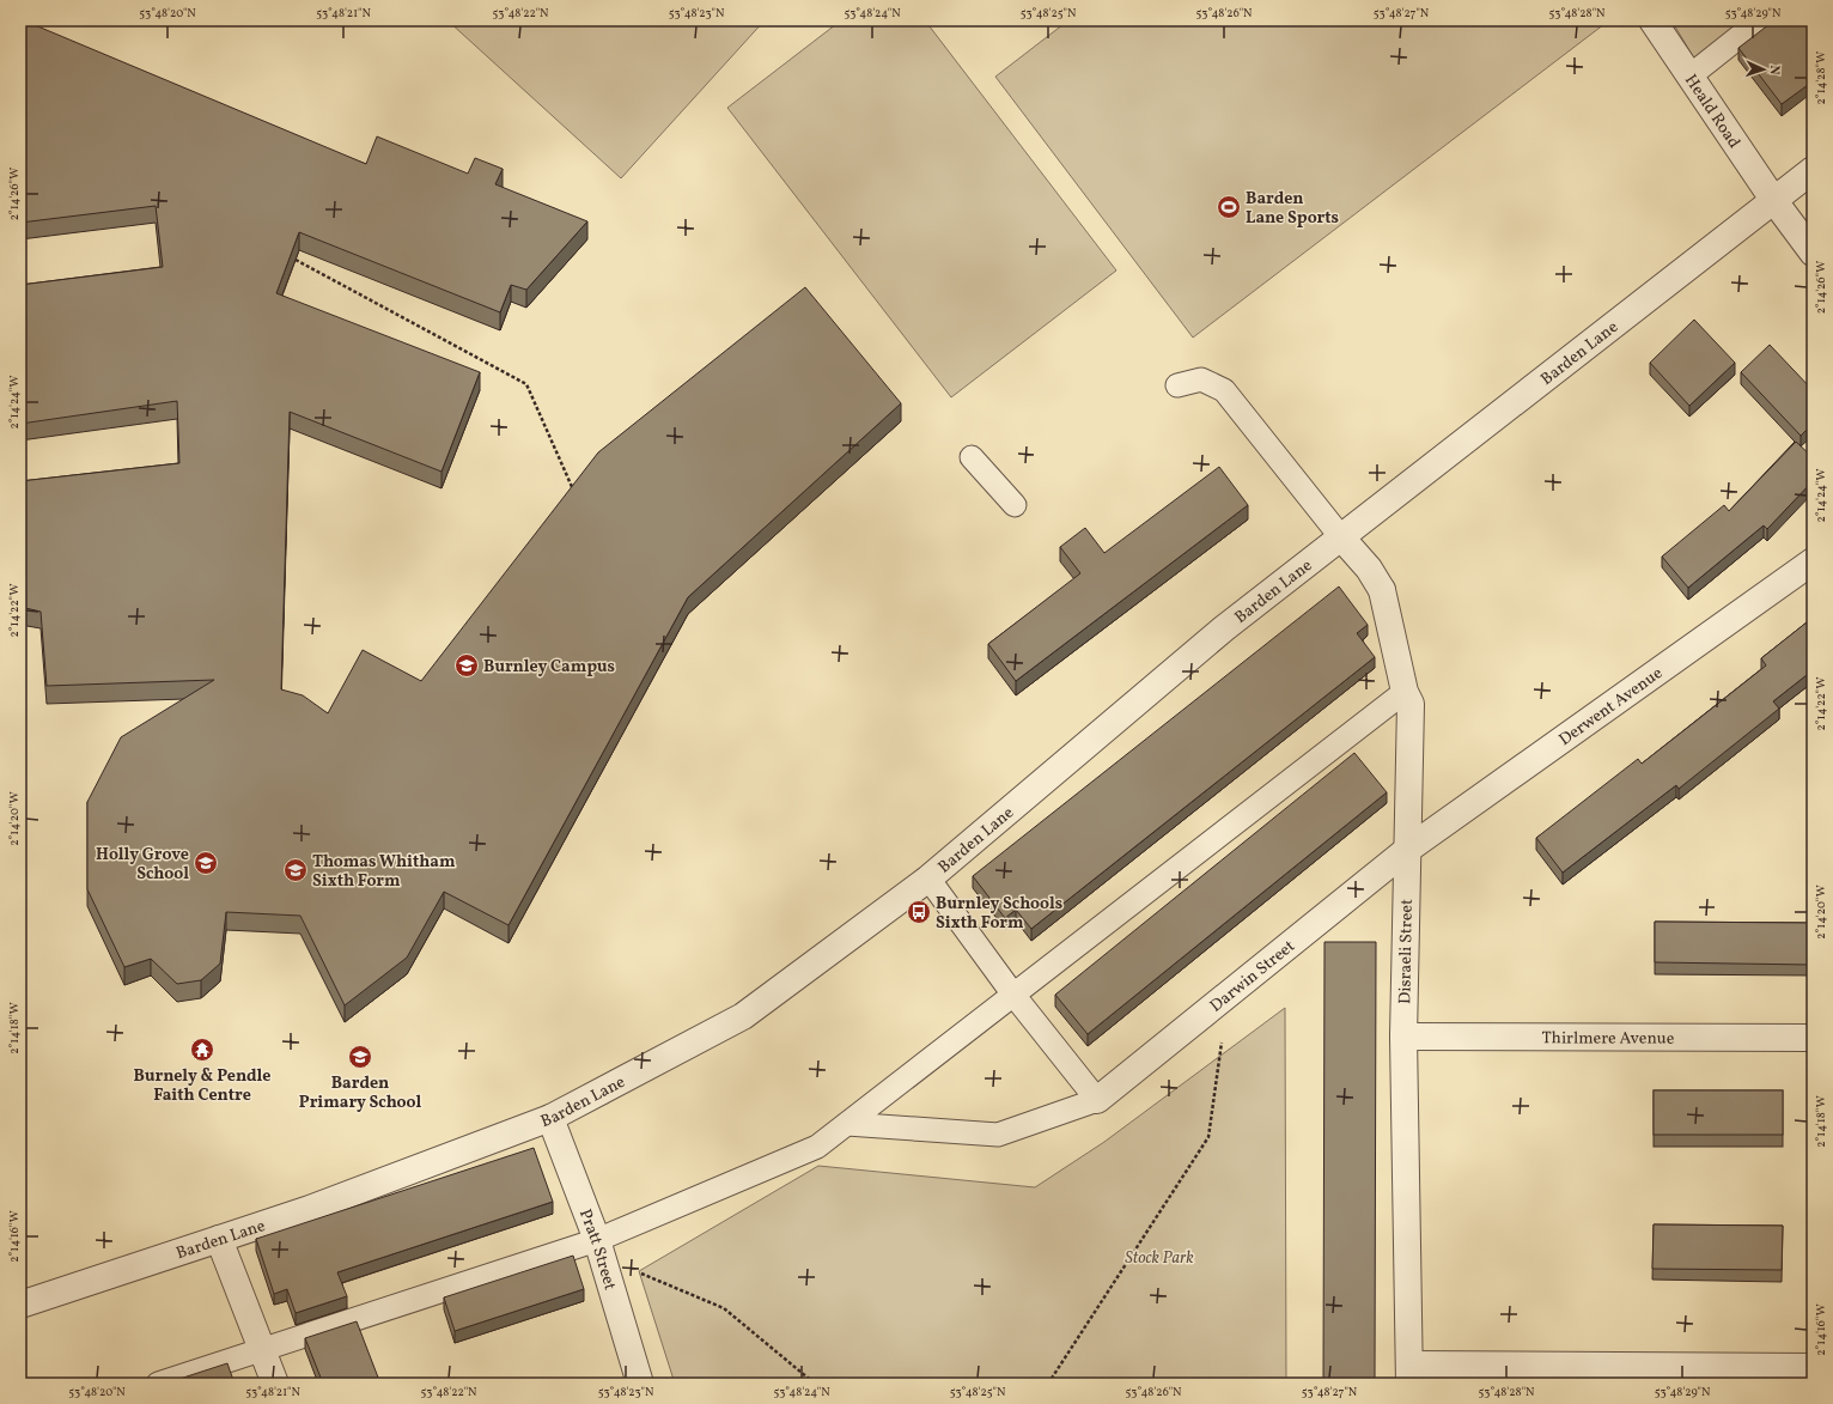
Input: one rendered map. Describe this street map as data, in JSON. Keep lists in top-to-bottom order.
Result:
{
  "streets": {
    "street": [
      "Heald Road",
      "Barden Lane",
      "Derwent Avenue",
      "Disraeli Street",
      "Darwin Street",
      "Thirlmere Avenue",
      "Pratt Street"
    ]
  },
  "crossings": [
    ["Heald Road", "Barden Lane"],
    ["Barden Lane", "Disraeli Street"],
    ["Barden Lane", "Pratt Street"],
    ["Derwent Avenue", "Disraeli Street"],
    ["Derwent Avenue", "Darwin Street"],
    ["Disraeli Street", "Darwin Street"],
    ["Disraeli Street", "Thirlmere Avenue"]
  ],
  "parks": ["Stock Park"],
  "places": {
    "sports": ["Barden Lane Sports"],
    "school or university": [
      "Burnley Campus",
      "Holly Grove School",
      "Thomas Whitham Sixth Form",
      "Barden Primary School"
    ],
    "bus stop": ["Burnley Schools Sixth Form"],
    "temple": ["Burnely & Pendle Faith Centre"]
  },
  "north": "right",
  "coordinates": [
    "53°48'20\"N",
    "53°48'21\"N",
    "53°48'22\"N",
    "53°48'23\"N",
    "53°48'24\"N",
    "53°48'25\"N",
    "53°48'26\"N",
    "53°48'27\"N",
    "53°48'28\"N",
    "53°48'29\"N",
    "2°14'28\"W",
    "2°14'26\"W",
    "2°14'24\"W",
    "2°14'22\"W",
    "2°14'20\"W",
    "2°14'18\"W",
    "2°14'16\"W"
  ]
}
